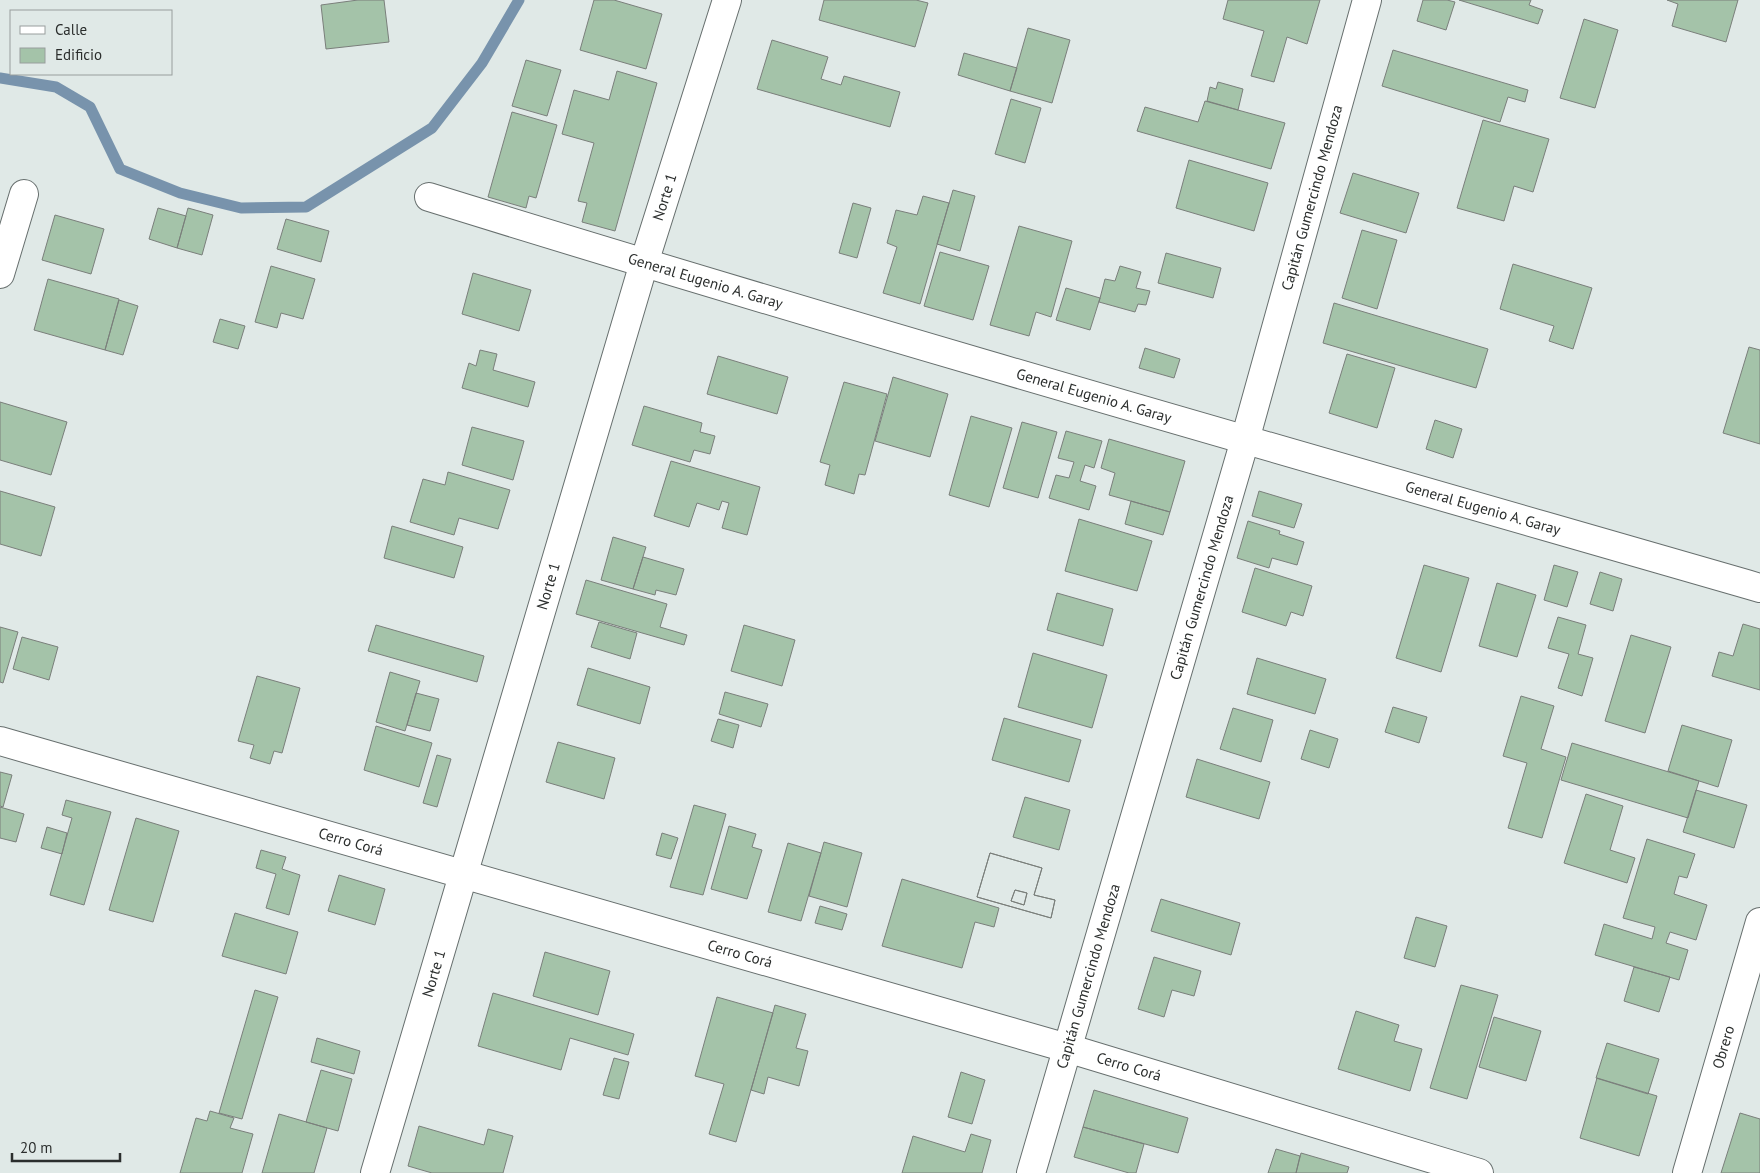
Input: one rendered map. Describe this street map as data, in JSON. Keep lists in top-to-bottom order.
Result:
{
  "streets": {
    "street": [
      "Norte 1",
      "Capitán Gumercindo Mendoza",
      "General Eugenio A. Garay",
      "Cerro Corá",
      "Obrero"
    ]
  },
  "crossings": [
    ["Norte 1", "General Eugenio A. Garay"],
    ["Norte 1", "Cerro Corá"],
    ["Capitán Gumercindo Mendoza", "General Eugenio A. Garay"],
    ["Capitán Gumercindo Mendoza", "Cerro Corá"]
  ],
  "legend": ["Calle", "Edificio"],
  "scale_bar": "20 m"
}
